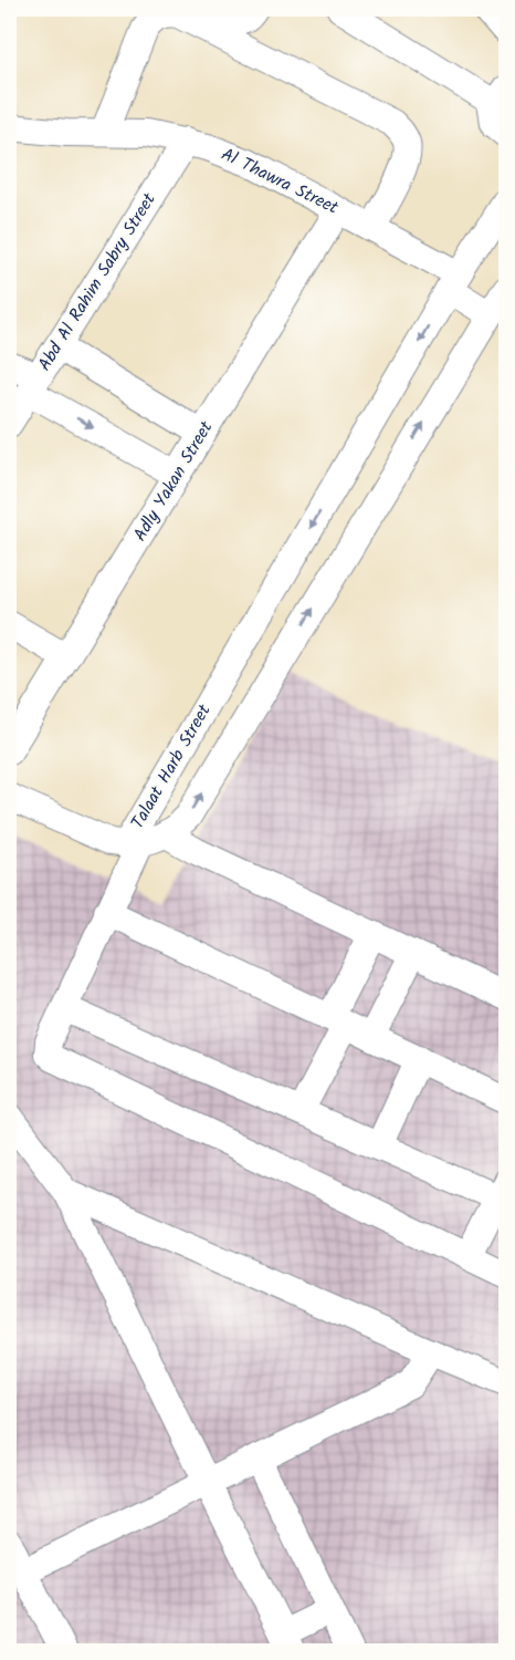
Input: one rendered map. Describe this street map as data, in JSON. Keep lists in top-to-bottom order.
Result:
{
  "streets": {
    "street": [
      "Al Thawra Street",
      "Abd Al Rahim Sabry Street",
      "Adly Yakan Street",
      "Talaat Harb Street"
    ]
  },
  "crossings": [
    ["Al Thawra Street", "Abd Al Rahim Sabry Street"],
    ["Al Thawra Street", "Adly Yakan Street"],
    ["Al Thawra Street", "Talaat Harb Street"]
  ]
}
